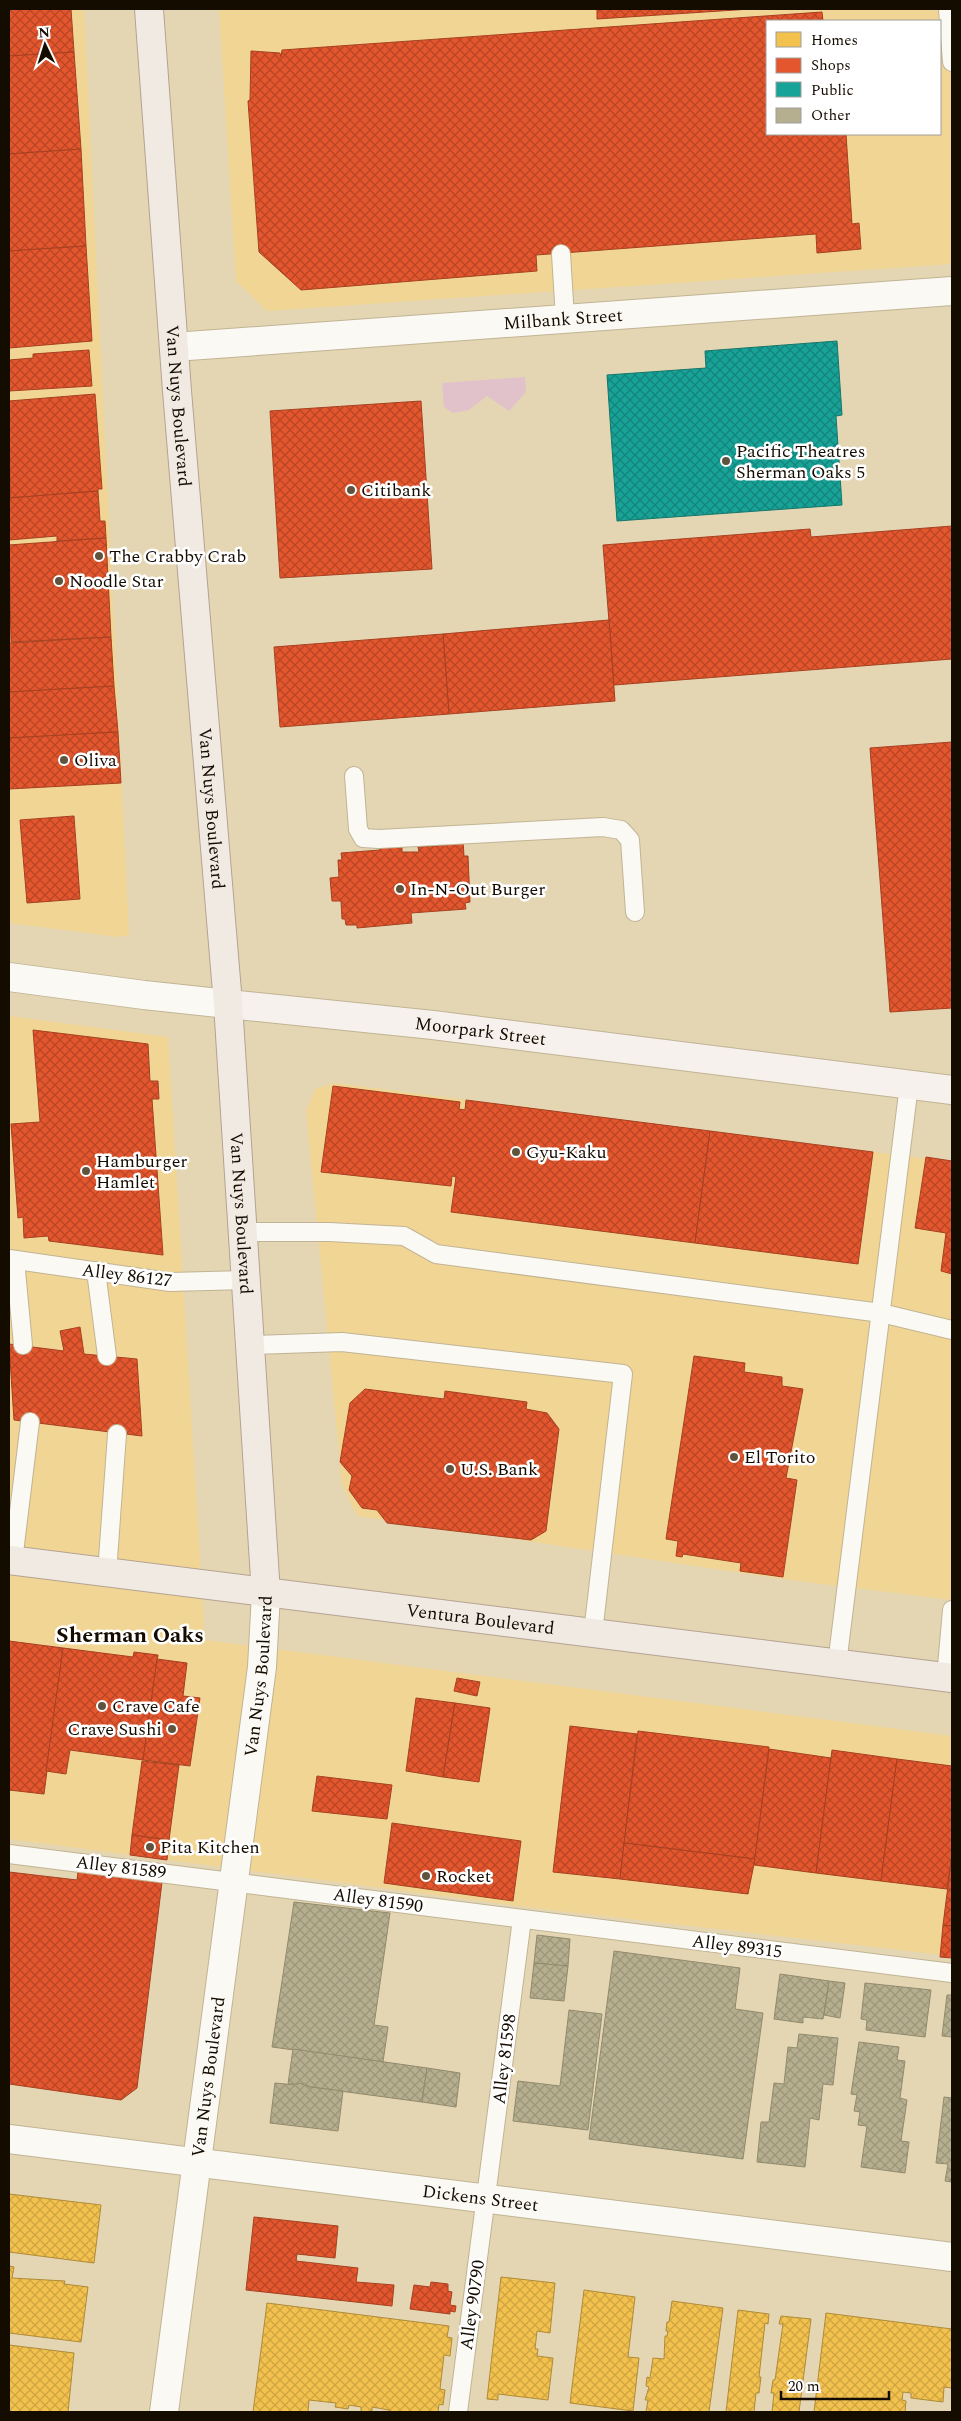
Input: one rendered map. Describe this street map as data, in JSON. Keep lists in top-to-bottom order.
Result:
{
  "streets": {
    "main road": ["Van Nuys Boulevard", "Moorpark Street", "Ventura Boulevard"],
    "street": ["Milbank Street", "Dickens Street"],
    "lane": [
      "Alley 86127",
      "Alley 81589",
      "Alley 81590",
      "Alley 89315",
      "Alley 81598",
      "Alley 90790"
    ]
  },
  "crossings": [
    ["Milbank Street", "Van Nuys Boulevard"],
    ["Van Nuys Boulevard", "Moorpark Street"],
    ["Van Nuys Boulevard", "Alley 86127"],
    ["Van Nuys Boulevard", "Ventura Boulevard"],
    ["Van Nuys Boulevard", "Alley 81589"],
    ["Van Nuys Boulevard", "Alley 81590"],
    ["Van Nuys Boulevard", "Dickens Street"],
    ["Alley 81589", "Alley 81590"],
    ["Alley 81590", "Alley 89315"],
    ["Alley 81590", "Alley 81598"],
    ["Alley 89315", "Alley 81598"],
    ["Alley 81598", "Dickens Street"],
    ["Alley 81598", "Alley 90790"],
    ["Dickens Street", "Alley 90790"]
  ],
  "districts": ["Sherman Oaks"],
  "places": [
    "Pacific Theatres Sherman Oaks 5",
    "Citibank",
    "The Crabby Crab",
    "Noodle Star",
    "Oliva",
    "In-N-Out Burger",
    "Gyu-Kaku",
    "Hamburger Hamlet",
    "El Torito",
    "U.S. Bank",
    "Crave Cafe",
    "Crave Sushi",
    "Pita Kitchen",
    "Rocket"
  ],
  "legend": [
    "Homes",
    "Shops",
    "Public",
    "Other"
  ],
  "scale_bar": "20 m",
  "north": "top"
}
